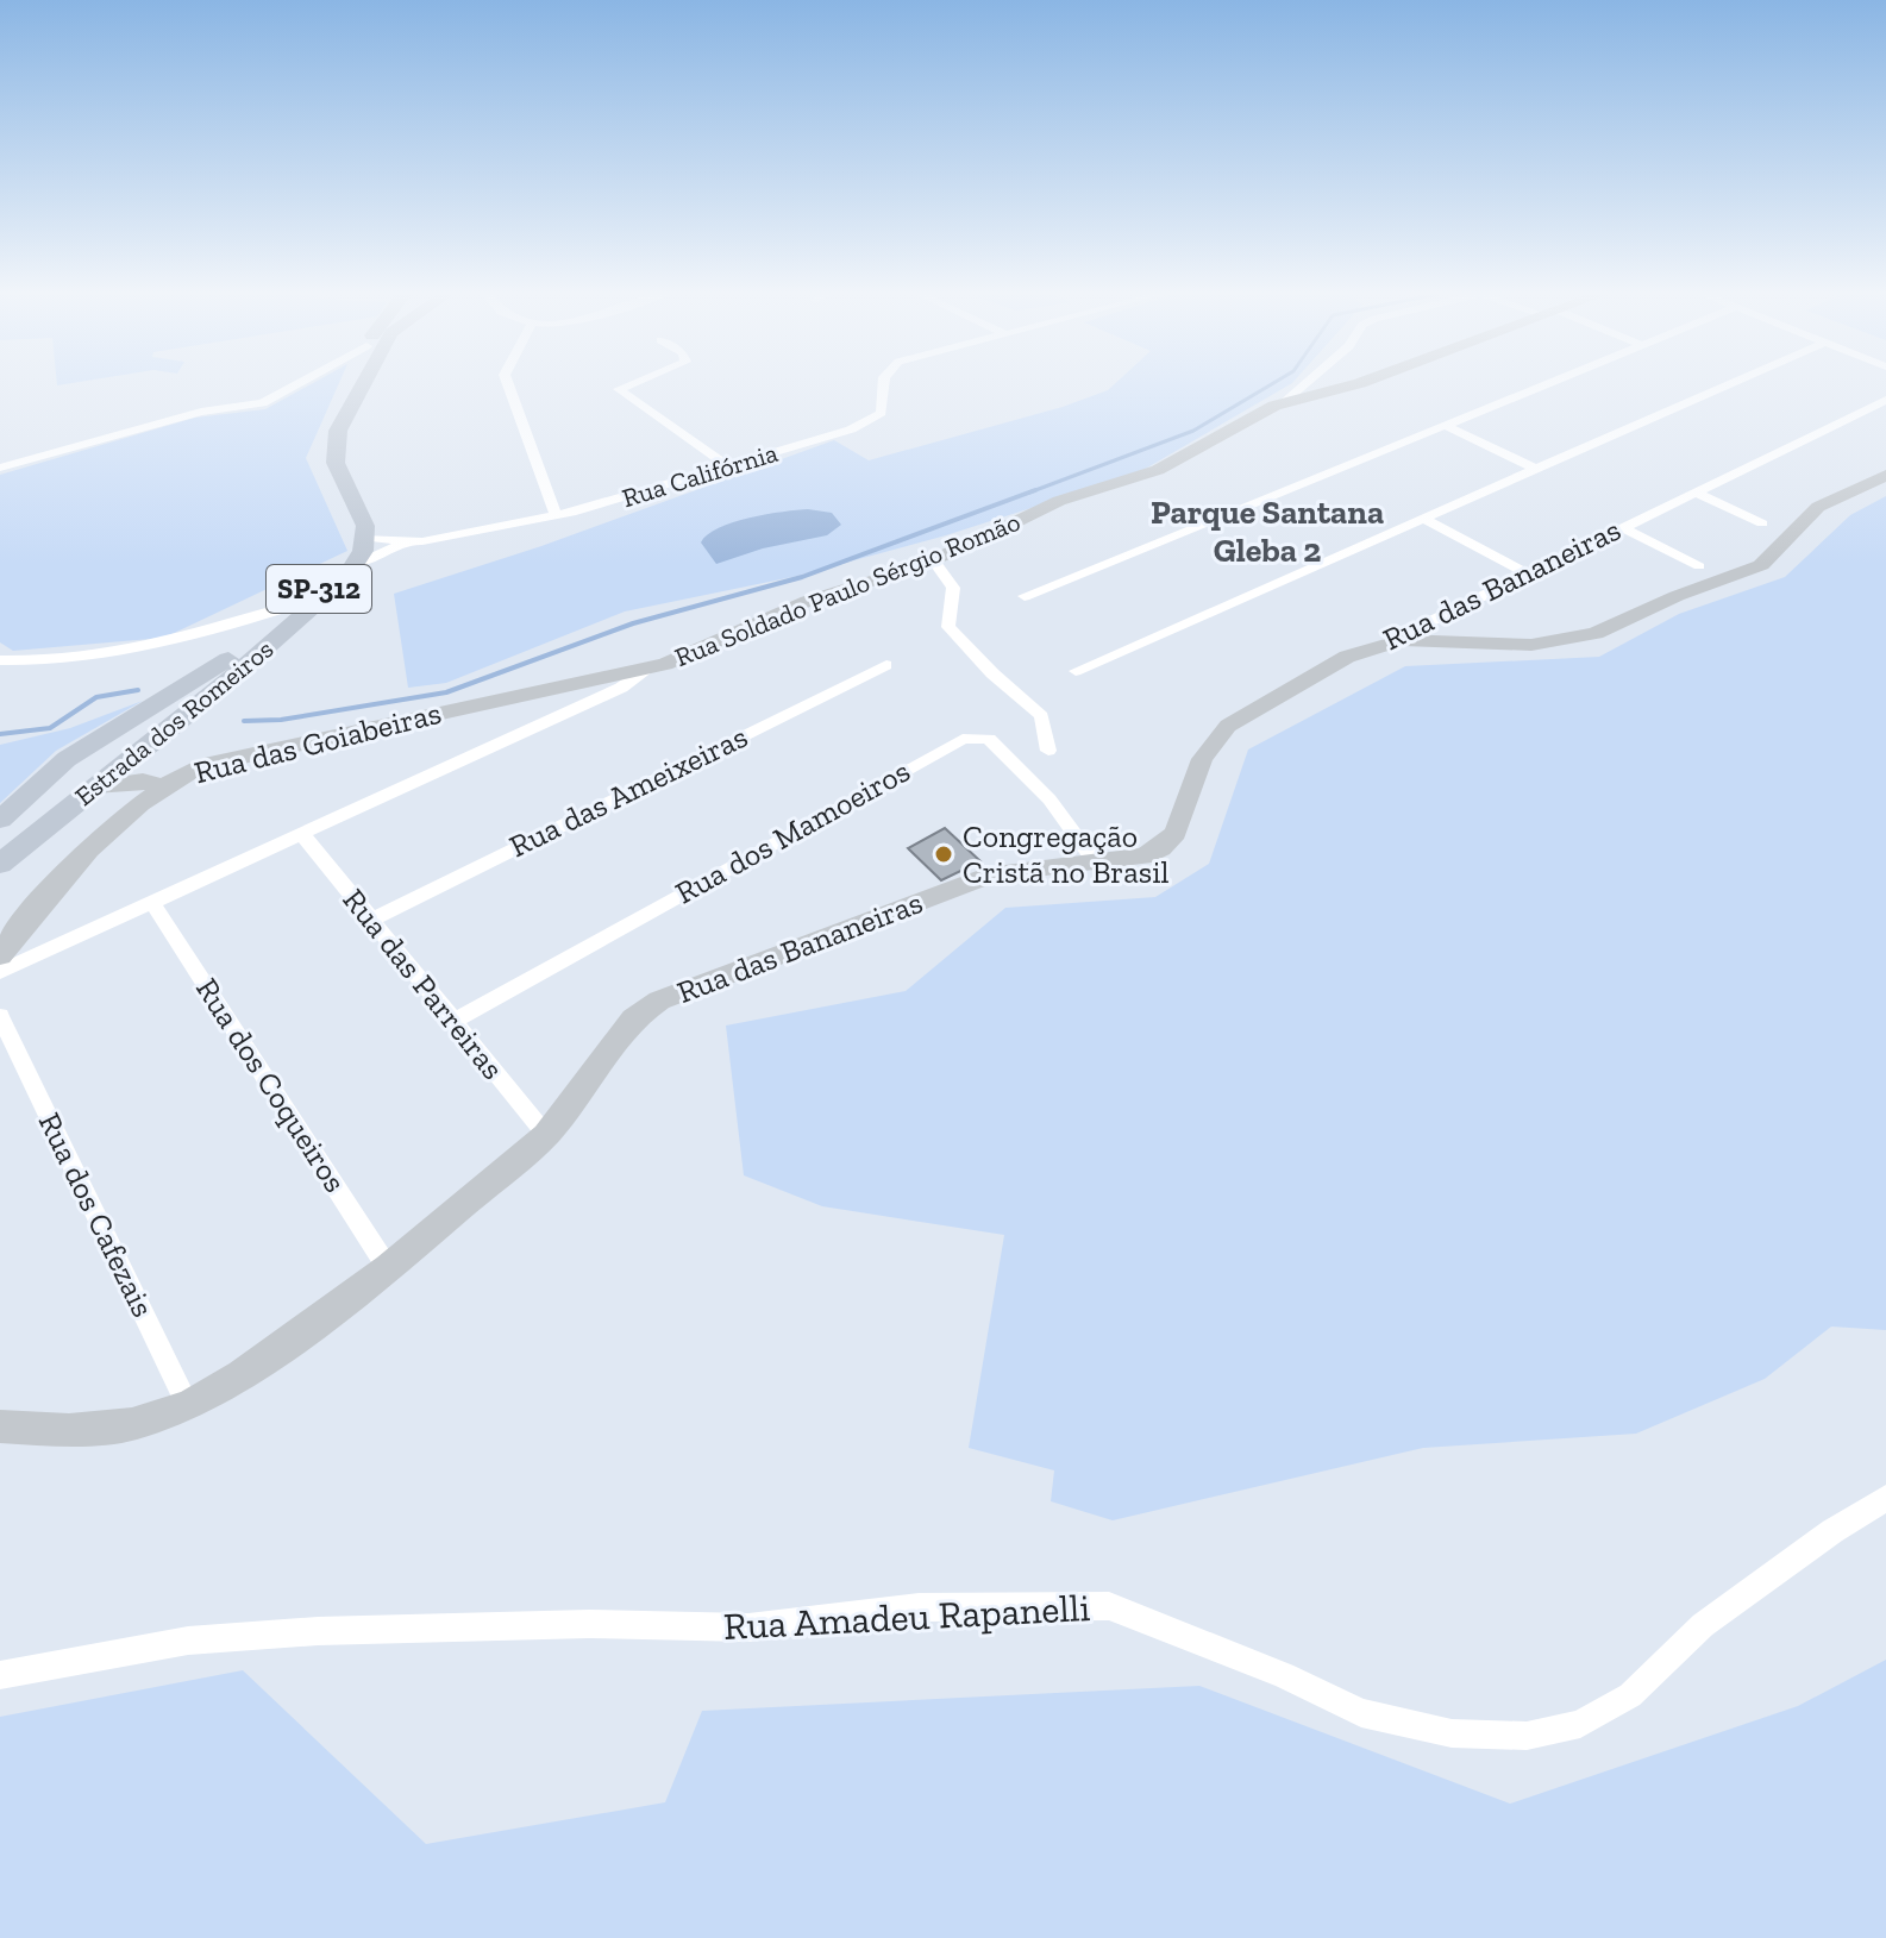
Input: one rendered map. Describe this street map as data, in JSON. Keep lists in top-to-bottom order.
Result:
{
  "streets": {
    "main road": ["SP-312", "Estrada dos Romeiros"],
    "street": [
      "Rua Califórnia",
      "Rua das Bananeiras",
      "Rua Soldado Paulo Sérgio Romão",
      "Rua das Goiabeiras",
      "Rua das Ameixeiras",
      "Rua dos Mamoeiros",
      "Rua das Parreiras",
      "Rua dos Coqueiros",
      "Rua dos Cafezais",
      "Rua Amadeu Rapanelli"
    ]
  },
  "crossings": [
    ["Rua Califórnia", "SP-312"],
    ["Rua Califórnia", "Estrada dos Romeiros"],
    ["Rua das Bananeiras", "Rua dos Mamoeiros"],
    ["Rua das Bananeiras", "Rua das Parreiras"],
    ["Rua das Bananeiras", "Rua dos Coqueiros"],
    ["Rua das Bananeiras", "Rua dos Cafezais"],
    ["SP-312", "Estrada dos Romeiros"],
    ["Rua Soldado Paulo Sérgio Romão", "Rua das Goiabeiras"],
    ["Rua Soldado Paulo Sérgio Romão", "Rua das Parreiras"],
    ["Rua Soldado Paulo Sérgio Romão", "Rua dos Coqueiros"],
    ["Estrada dos Romeiros", "Rua das Goiabeiras"],
    ["Rua das Ameixeiras", "Rua das Parreiras"],
    ["Rua dos Mamoeiros", "Rua das Parreiras"]
  ],
  "districts": ["Parque Santana Gleba 2"],
  "places": ["Congregação Cristã no Brasil"]
}
